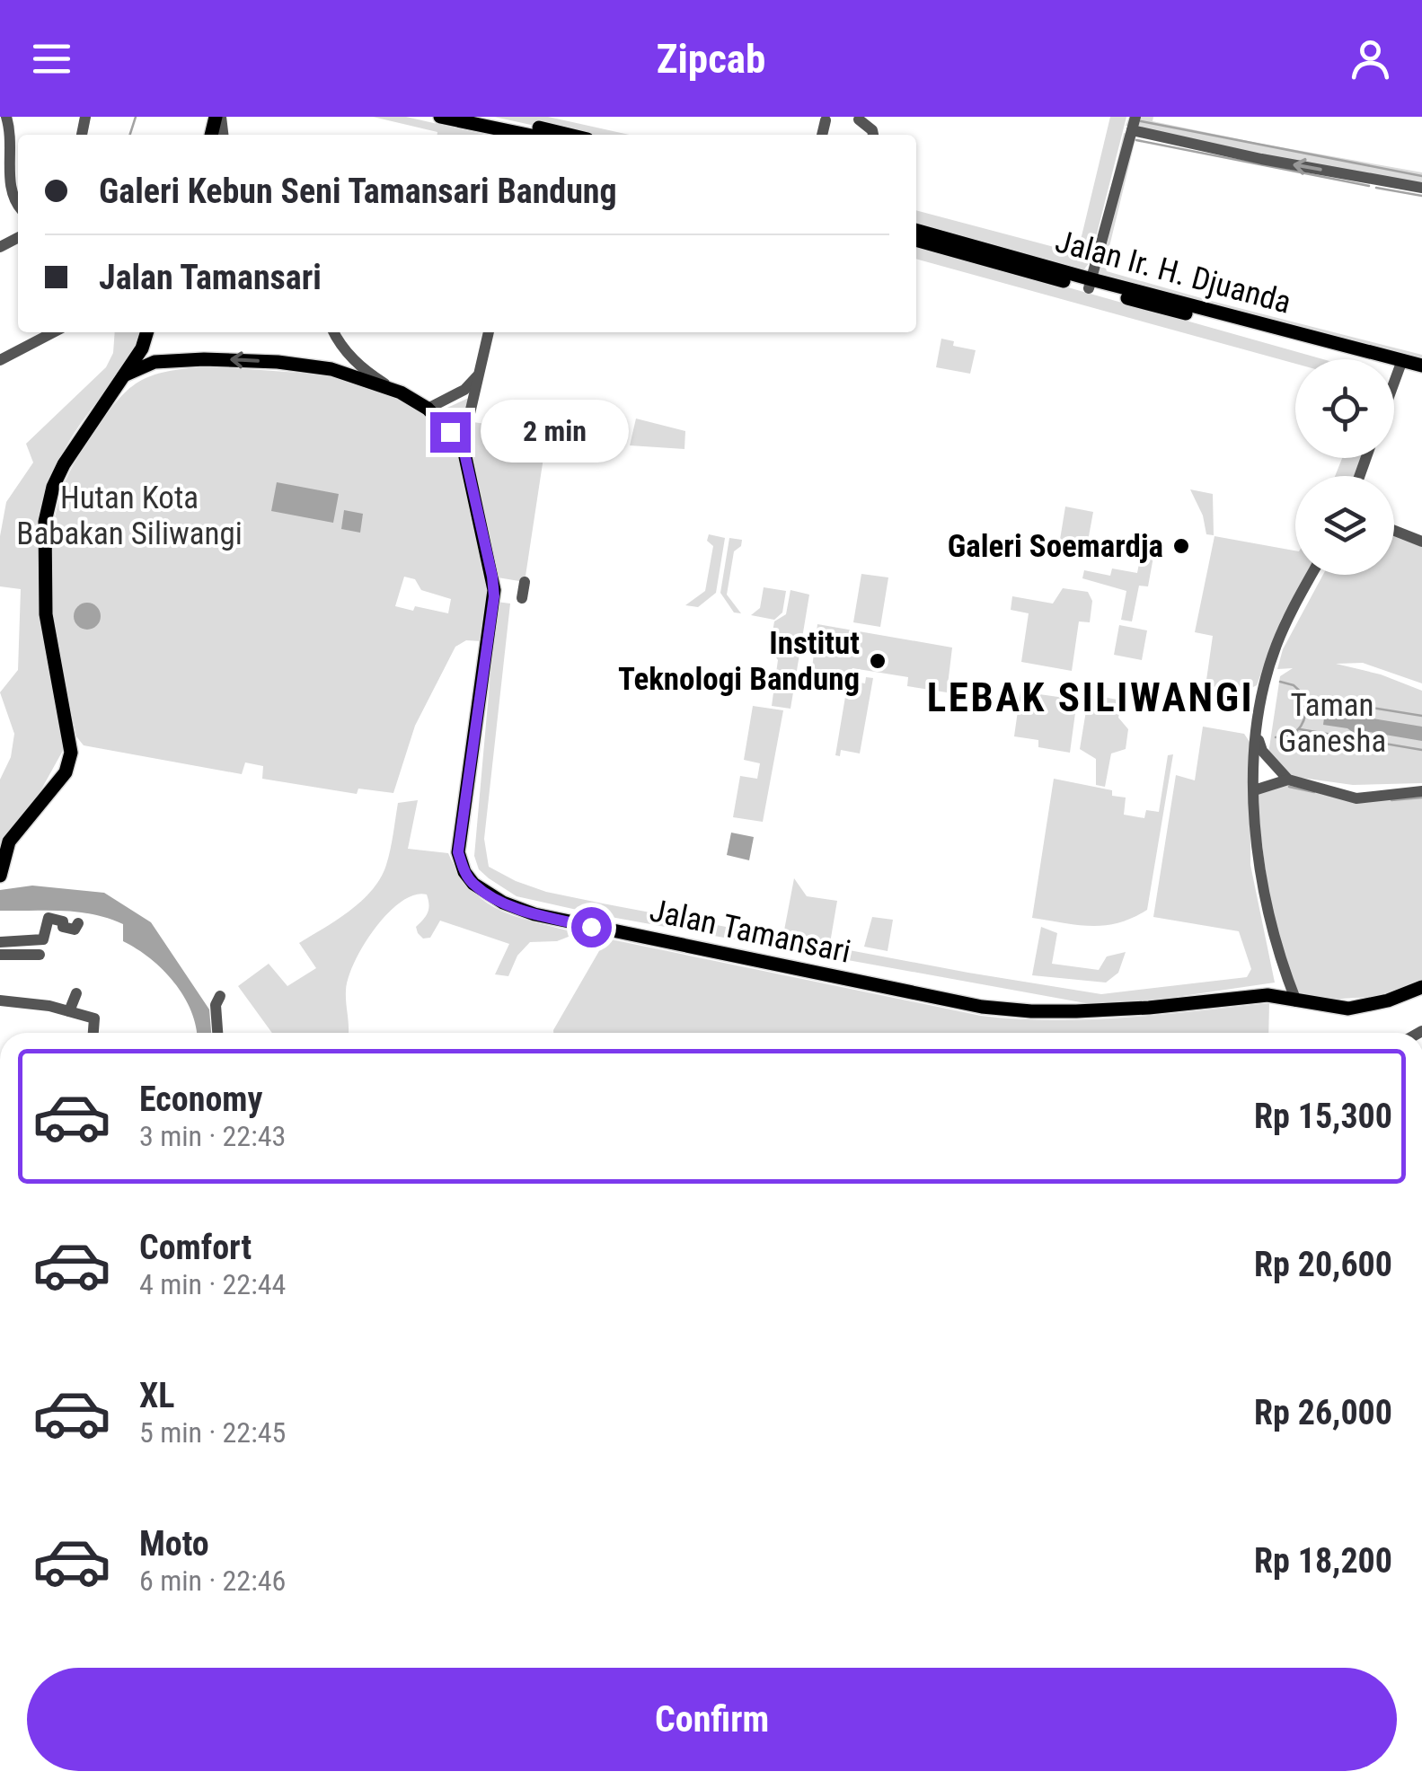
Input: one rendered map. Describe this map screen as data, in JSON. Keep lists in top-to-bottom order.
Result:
{
  "streets": {
    "main road": ["Jalan Ir. H. Djuanda", "Jalan Tamansari"]
  },
  "districts": ["LEBAK SILIWANGI"],
  "parks": ["Hutan Kota Babakan Siliwangi", "Taman Ganesha"],
  "places": ["Galeri Soemardja", "Institut Teknologi Bandung"],
  "page": {
    "header": "Zipcab",
    "banner": ["Galeri Kebun Seni Tamansari Bandung", "Jalan Tamansari"],
    "bubble": "2 min",
    "list": [
      {
        "name": "Economy",
        "note": "3 min · 22:43",
        "value": "Rp 15,300"
      },
      {
        "name": "Comfort",
        "note": "4 min · 22:44",
        "value": "Rp 20,600"
      },
      {
        "name": "XL",
        "note": "5 min · 22:45",
        "value": "Rp 26,000"
      },
      {
        "name": "Moto",
        "note": "6 min · 22:46",
        "value": "Rp 18,200"
      }
    ],
    "buttons": "Confirm"
  }
}
